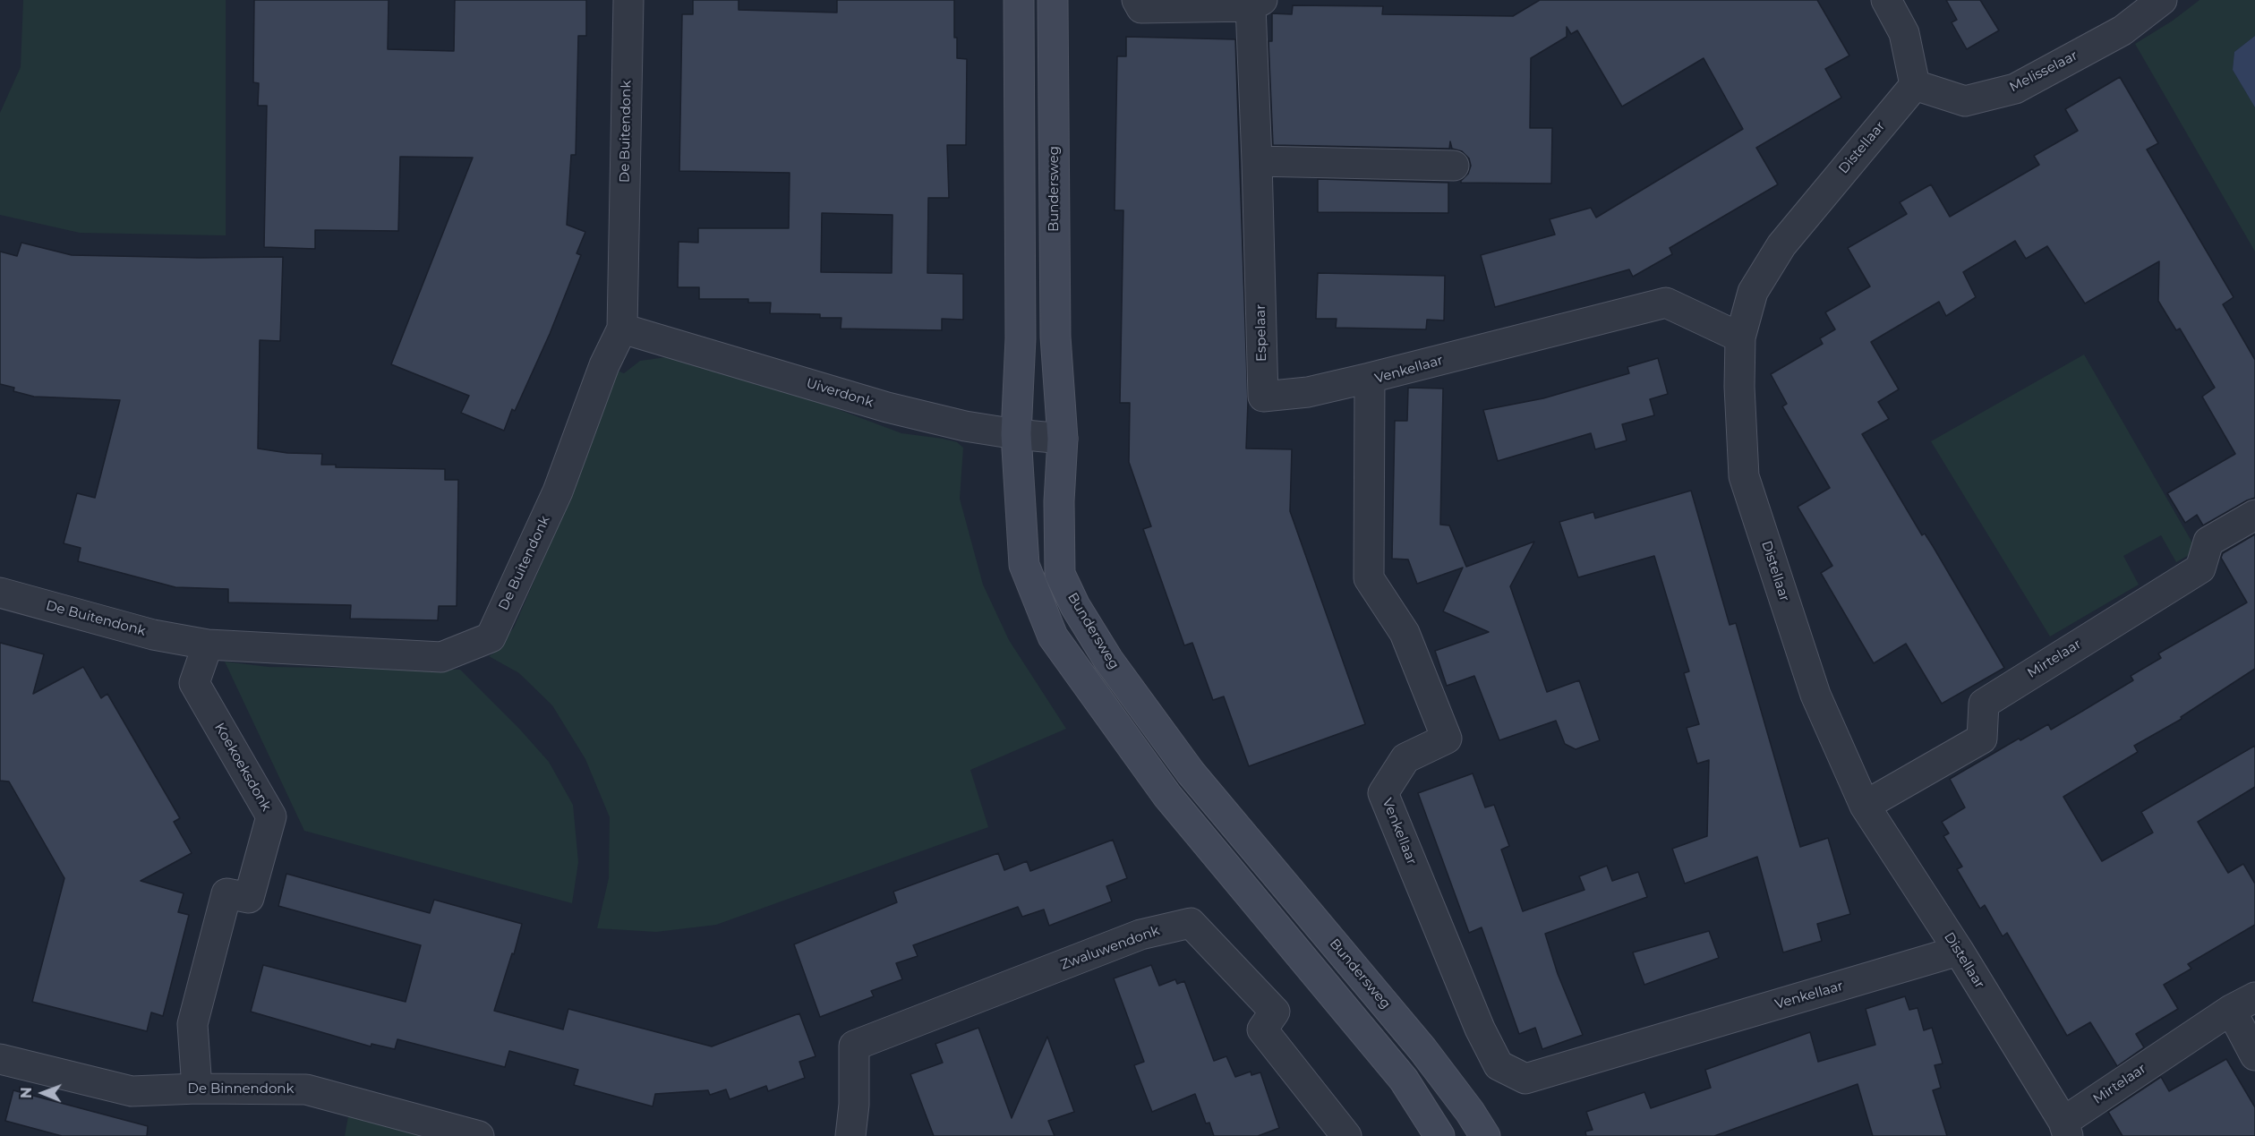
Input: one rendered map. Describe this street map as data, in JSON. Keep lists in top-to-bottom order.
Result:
{
  "streets": {
    "street": [
      "Melisselaar",
      "De Buitendonk",
      "Distellaar",
      "Bundersweg",
      "Espelaar",
      "Venkellaar",
      "Uiverdonk",
      "Mirtelaar",
      "Koekoeksdonk",
      "Zwaluwendonk",
      "De Binnendonk"
    ]
  },
  "crossings": [
    ["Melisselaar", "Distellaar"],
    ["De Buitendonk", "Uiverdonk"],
    ["De Buitendonk", "Koekoeksdonk"],
    ["Distellaar", "Venkellaar"],
    ["Distellaar", "Mirtelaar"],
    ["Bundersweg", "Uiverdonk"],
    ["Espelaar", "Venkellaar"],
    ["Koekoeksdonk", "De Binnendonk"]
  ],
  "north": "left"
}
